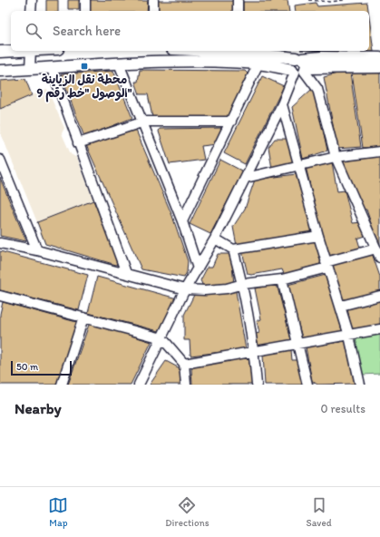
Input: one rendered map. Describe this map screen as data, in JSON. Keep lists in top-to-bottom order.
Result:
{
  "places": {
    "transit": ["محطة نقل الزياينة الوصول \"خط رقم 9\""]
  },
  "scale_bar": "50 m",
  "page": {
    "search": "Search here",
    "scale": "50 m",
    "heading": ["Nearby", "0 results"],
    "nav": ["Map", "Directions", "Saved"]
  }
}
